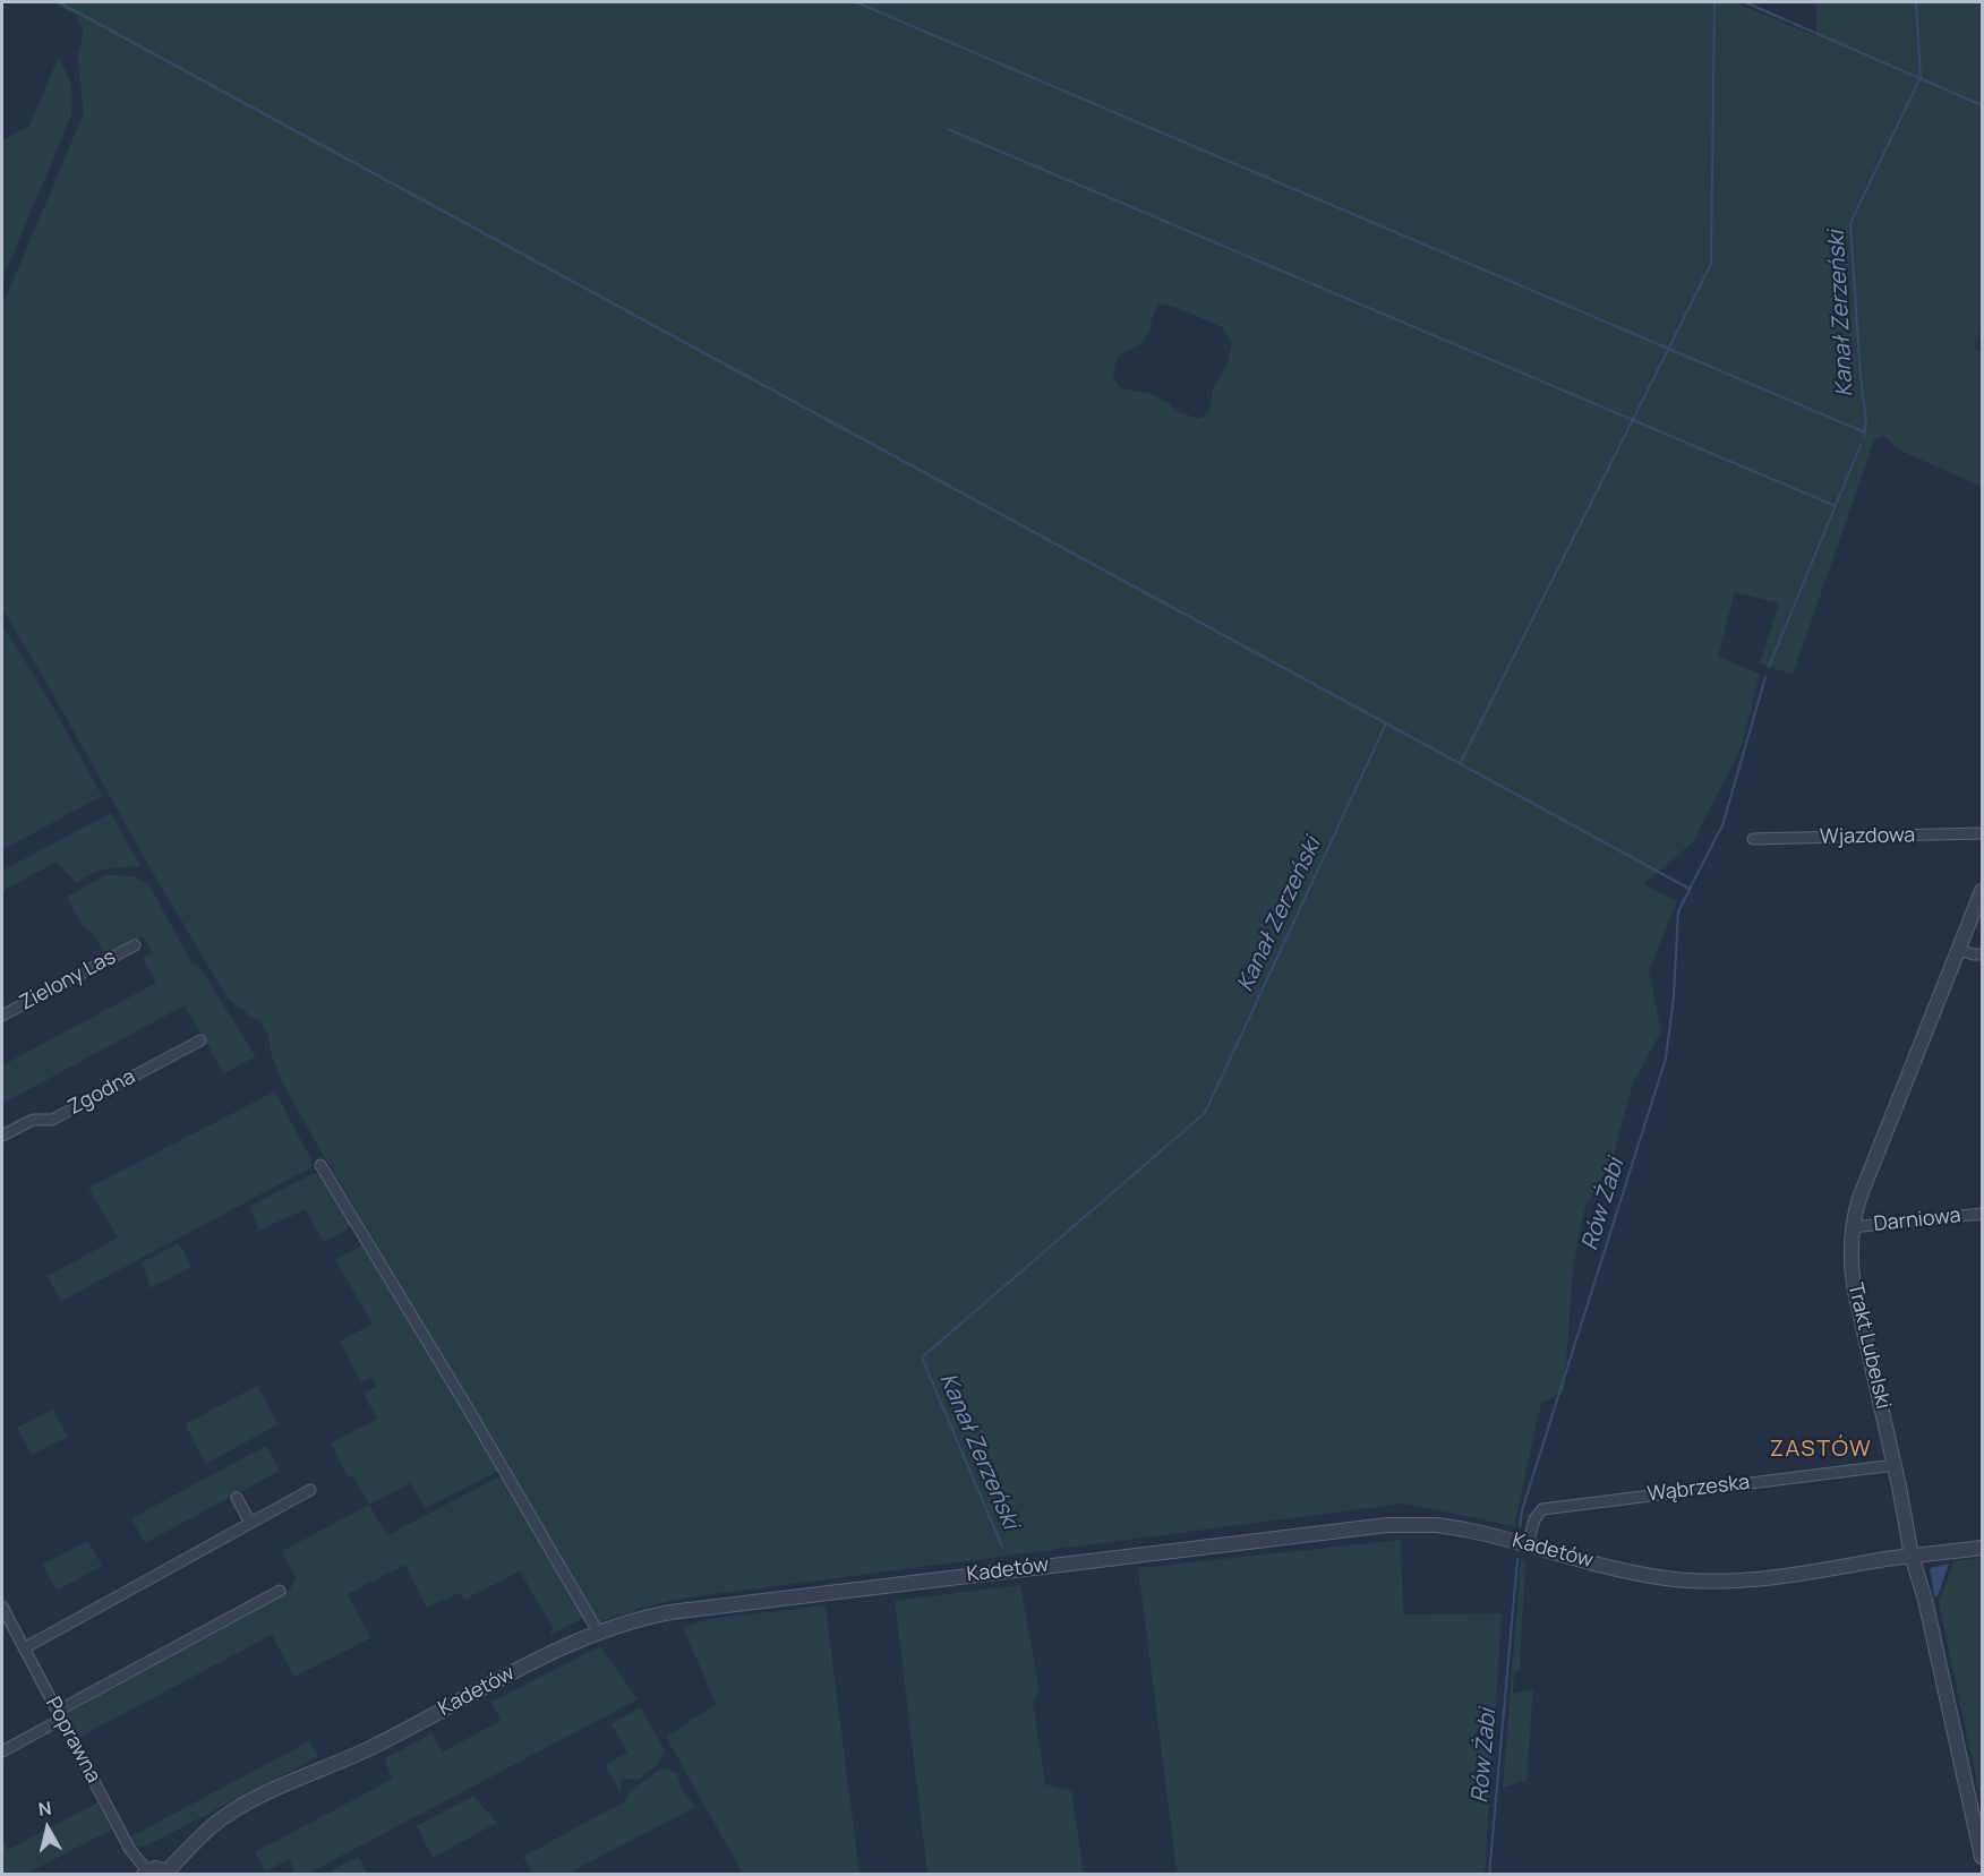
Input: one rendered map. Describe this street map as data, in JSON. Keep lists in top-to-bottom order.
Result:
{
  "streets": {
    "street": [
      "Wjazdowa",
      "Zielony Las",
      "Zgodna",
      "Darniowa",
      "Trakt Lubelski",
      "Wąbrzeska",
      "Kadetów",
      "Poprawna"
    ]
  },
  "crossings": [
    ["Darniowa", "Trakt Lubelski"],
    ["Trakt Lubelski", "Wąbrzeska"],
    ["Trakt Lubelski", "Kadetów"],
    ["Wąbrzeska", "Kadetów"]
  ],
  "districts": ["ZASTÓW"],
  "water": ["Kanał Zerzeński", "Rów Żabi"],
  "north": "top"
}
